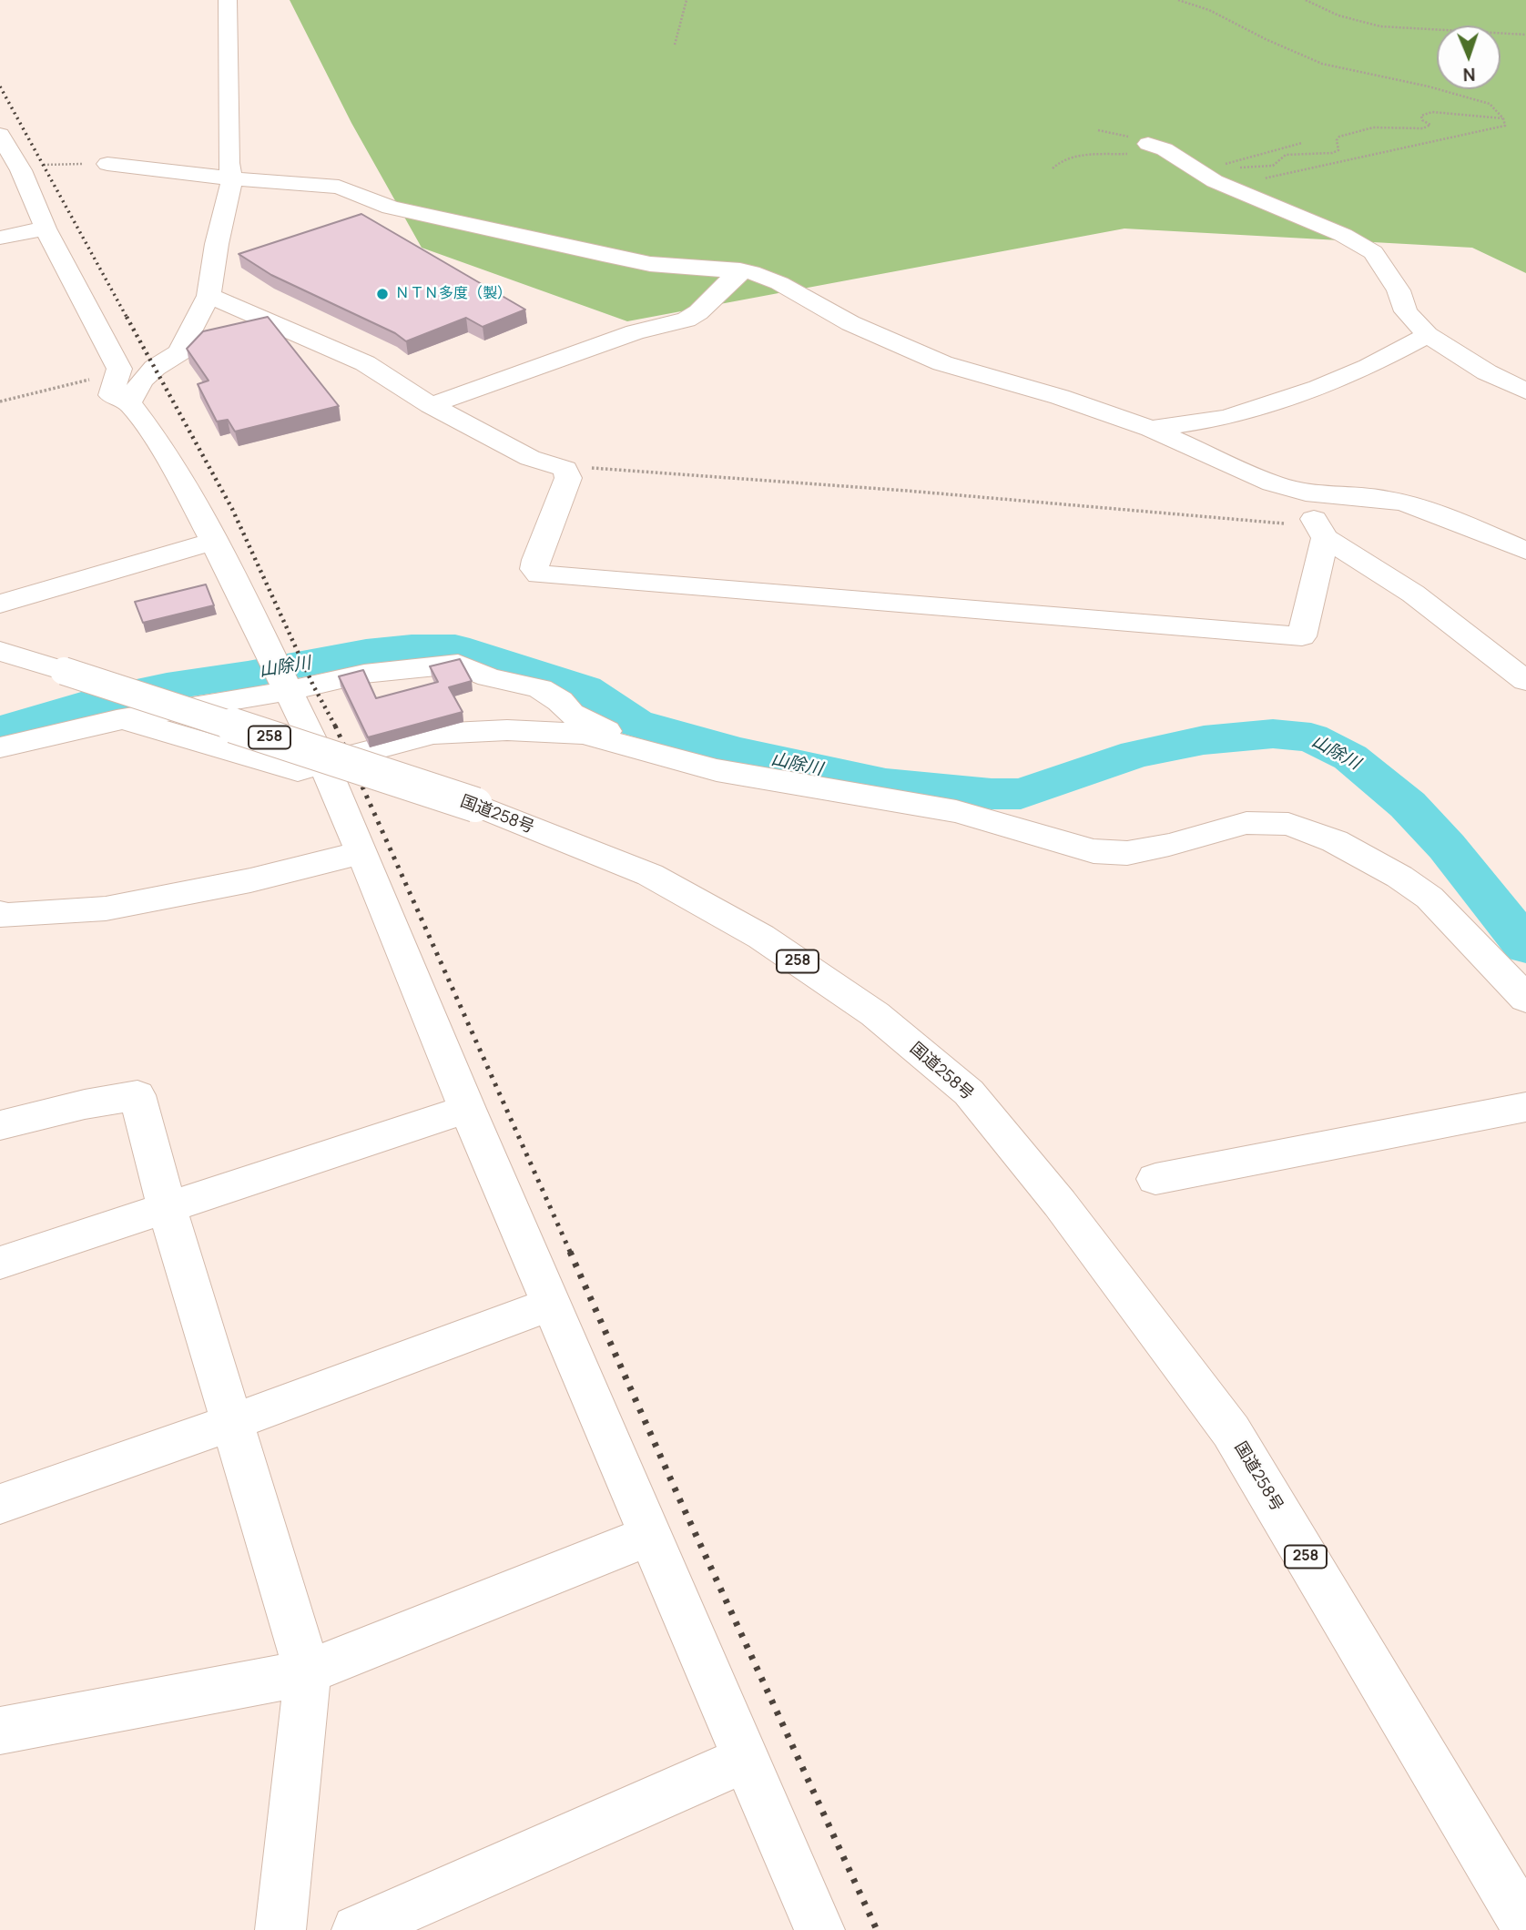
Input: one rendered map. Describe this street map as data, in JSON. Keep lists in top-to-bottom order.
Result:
{
  "streets": {
    "main road": ["258", "国道258号"]
  },
  "water": ["山除川"],
  "places": ["ＮＴＮ多度（製）"],
  "north": "bottom"
}
